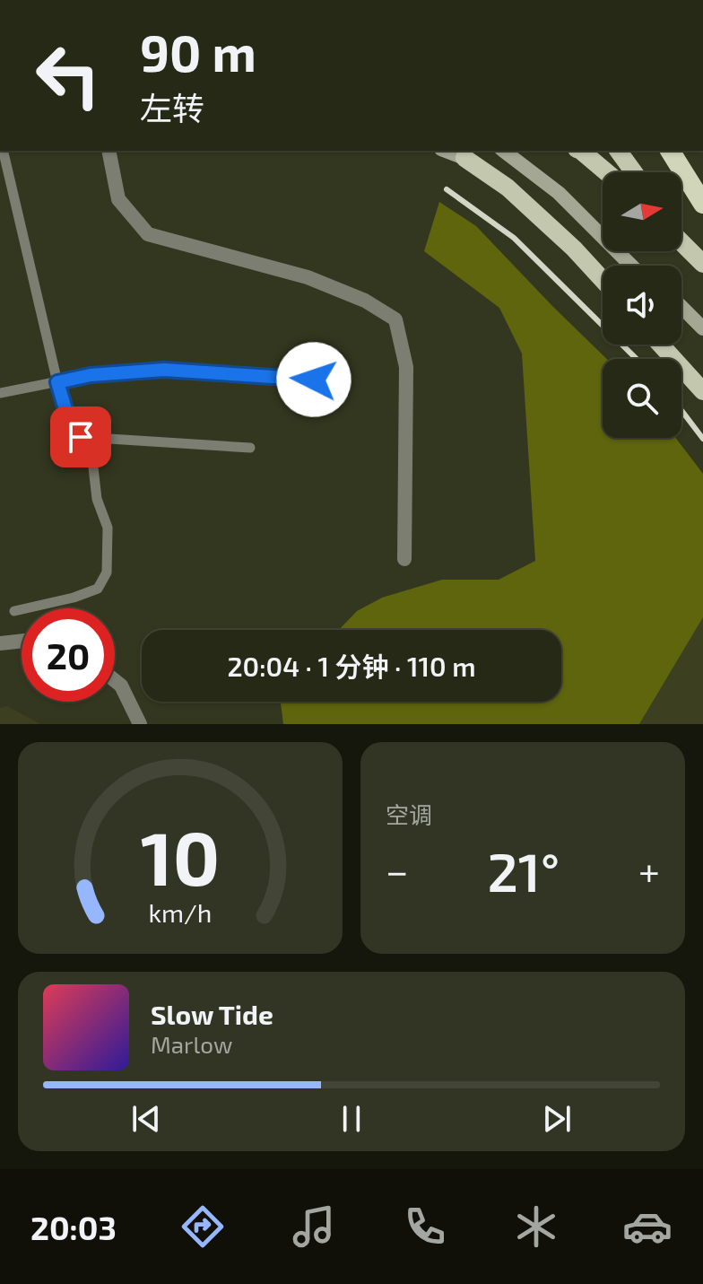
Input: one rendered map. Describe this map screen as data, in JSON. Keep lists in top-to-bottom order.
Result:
{
  "north": "right",
  "page": {
    "turn": ["90 m", "左转"],
    "limit": "20",
    "trip": "20:04 · 1 分钟 · 110 m",
    "tile": "空调",
    "heat": ["−", "21°", "+"],
    "song": ["Slow Tide", "Marlow"],
    "tabs": "20:03",
    "gauge": ["10", "km/h"]
  }
}
